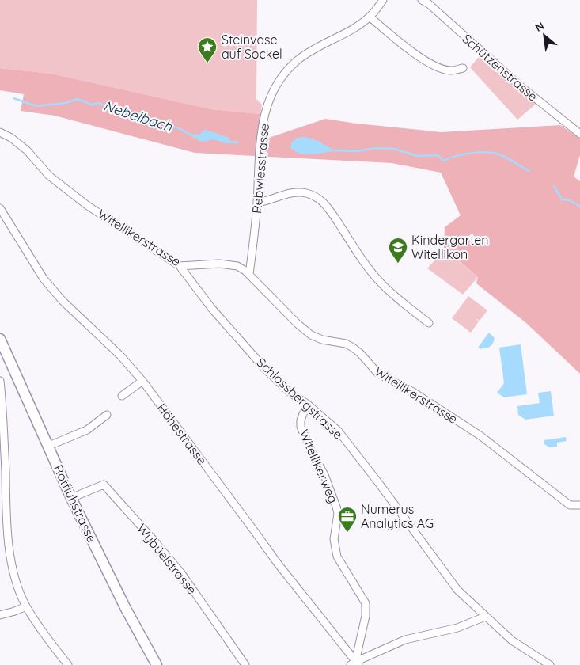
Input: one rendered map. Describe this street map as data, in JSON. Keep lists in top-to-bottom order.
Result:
{
  "streets": {
    "main road": ["Rotfluhstrasse"],
    "street": [
      "Schützenstrasse",
      "Rebwiesstrasse",
      "Witellikerstrasse",
      "Schlossbergstrasse",
      "Höhestrasse",
      "Witellikerweg",
      "Wybüelstrasse"
    ]
  },
  "crossings": [
    ["Rebwiesstrasse", "Witellikerstrasse"],
    ["Witellikerstrasse", "Schlossbergstrasse"],
    ["Schlossbergstrasse", "Witellikerweg"],
    ["Höhestrasse", "Witellikerweg"],
    ["Rotfluhstrasse", "Wybüelstrasse"]
  ],
  "water": ["Nebelbach"],
  "places": {
    "place": ["Steinvase auf Sockel"],
    "school or university": ["Kindergarten Witellikon"],
    "office": ["Numerus Analytics AG"]
  },
  "north": "top left"
}
